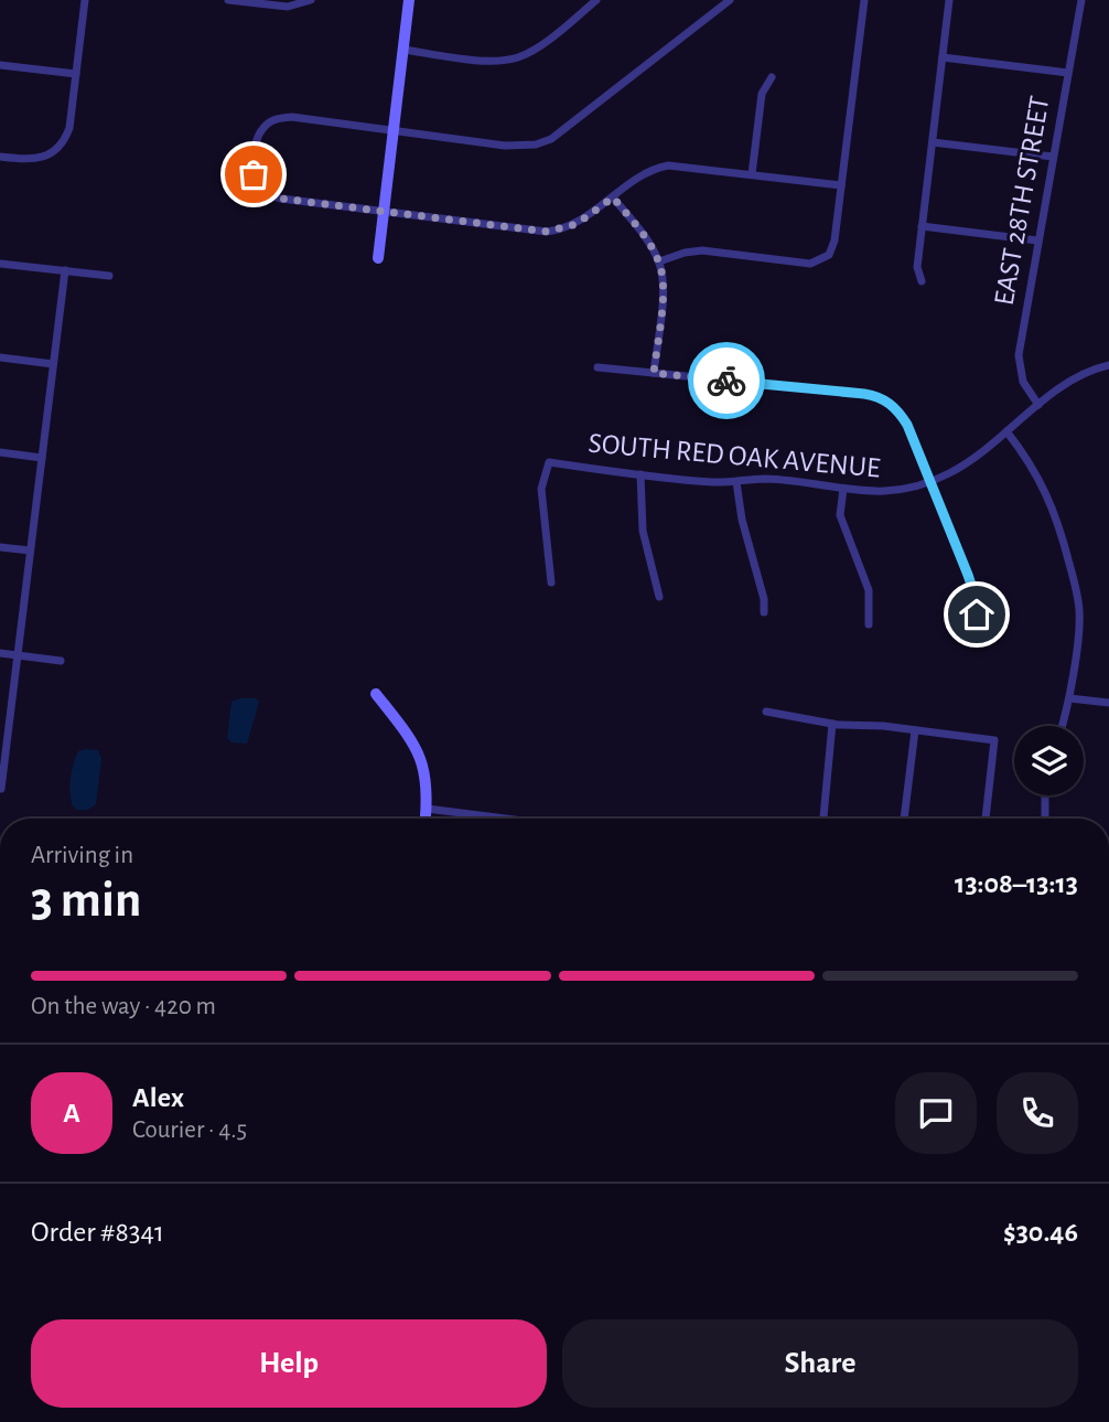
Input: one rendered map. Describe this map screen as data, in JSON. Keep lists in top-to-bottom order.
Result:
{
  "streets": {
    "street": ["EAST 28TH STREET", "SOUTH RED OAK AVENUE"]
  },
  "crossings": [
    ["EAST 28TH STREET", "SOUTH RED OAK AVENUE"]
  ],
  "page": {
    "heading": ["3 min", "Arriving in", "13:08–13:13"],
    "panel": [
      "Alex",
      "Courier · 4.5",
      "Order #8341",
      "$30.46"
    ],
    "bar": "On the way · 420 m",
    "round": "A",
    "buttons": ["Help", "Share"]
  }
}
